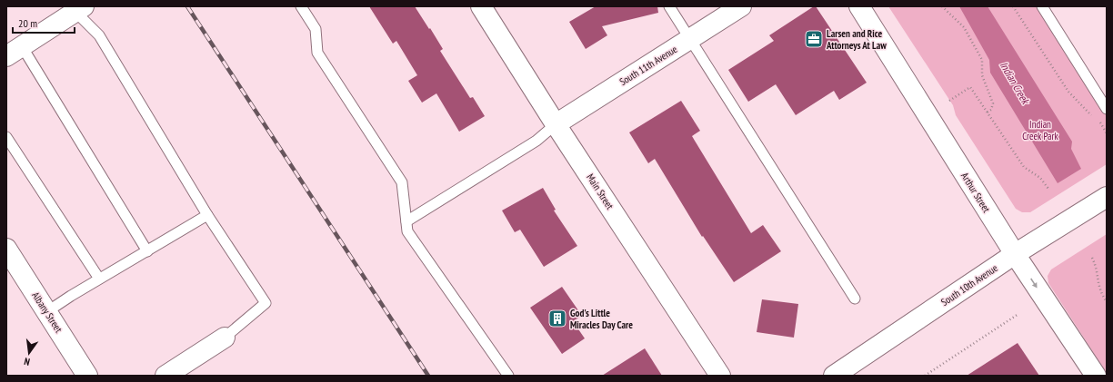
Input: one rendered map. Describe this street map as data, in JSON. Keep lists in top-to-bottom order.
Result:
{
  "streets": {
    "street": [
      "South 11th Avenue",
      "Main Street",
      "Arthur Street",
      "South 10th Avenue",
      "Albany Street"
    ]
  },
  "crossings": [
    ["South 11th Avenue", "Main Street"],
    ["Arthur Street", "South 10th Avenue"]
  ],
  "water": ["Indian Creek"],
  "parks": ["Indian Creek Park"],
  "places": {
    "office": ["Larsen and Rice Attorneys At Law"],
    "building": ["God's Little Miracles Day Care"]
  },
  "scale_bar": "20 m",
  "north": "bottom"
}
